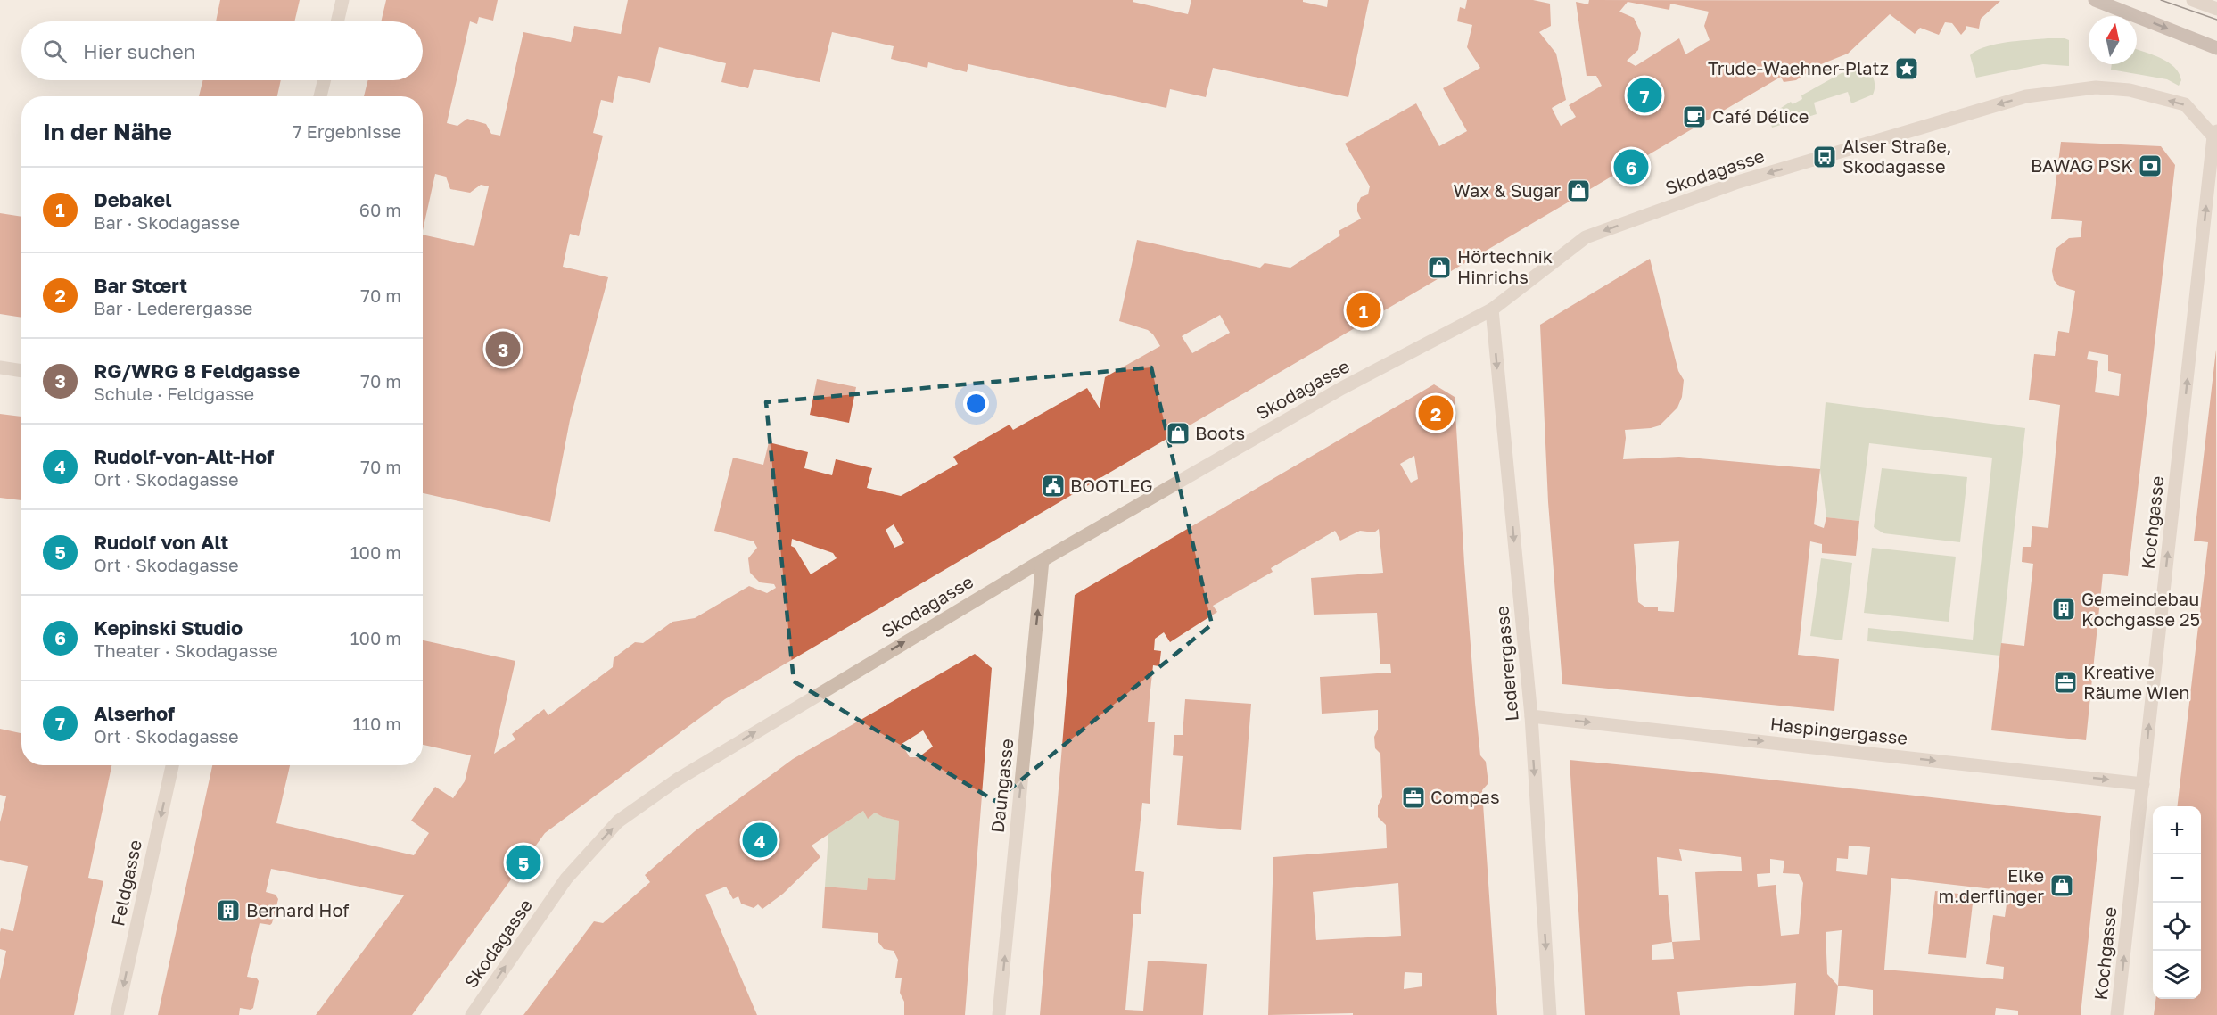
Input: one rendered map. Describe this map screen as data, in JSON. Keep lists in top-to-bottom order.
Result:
{
  "streets": {
    "street": [
      "Skodagasse",
      "Kochgasse",
      "Lederergasse",
      "Haspingergasse",
      "Daungasse",
      "Feldgasse"
    ]
  },
  "crossings": [
    ["Skodagasse", "Kochgasse"],
    ["Skodagasse", "Lederergasse"],
    ["Skodagasse", "Daungasse"],
    ["Kochgasse", "Haspingergasse"],
    ["Lederergasse", "Haspingergasse"]
  ],
  "one_way": [
    "Kochgasse",
    "Lederergasse",
    "Haspingergasse",
    "Daungasse",
    "Feldgasse"
  ],
  "places": {
    "place": ["Trude-Waehner-Platz"],
    "cafe": ["Café Délice"],
    "bus stop": ["Alser Straße, Skodagasse"],
    "bank": ["BAWAG PSK"],
    "shop": [
      "Wax & Sugar",
      "Hörtechnik Hinrichs",
      "Boots",
      "Elke m.derflinger"
    ],
    "public building": ["BOOTLEG"],
    "building": ["Gemeindebau Kochgasse 25", "Bernard Hof"],
    "office": ["Kreative Räume Wien", "Compas"]
  },
  "north": "top",
  "page": {
    "search": "Hier suchen",
    "pins": [
      "7",
      "6",
      "1",
      "3",
      "2",
      "4",
      "5"
    ],
    "heading": ["In der Nähe", "7 Ergebnisse"],
    "list": [
      {
        "mark": "1",
        "name": "Debakel",
        "note": "Bar · Skodagasse",
        "value": "60 m"
      },
      {
        "mark": "2",
        "name": "Bar Stœrt",
        "note": "Bar · Lederergasse",
        "value": "70 m"
      },
      {
        "mark": "3",
        "name": "RG/WRG 8 Feldgasse",
        "note": "Schule · Feldgasse",
        "value": "70 m"
      },
      {
        "mark": "4",
        "name": "Rudolf-von-Alt-Hof",
        "note": "Ort · Skodagasse",
        "value": "70 m"
      },
      {
        "mark": "5",
        "name": "Rudolf von Alt",
        "note": "Ort · Skodagasse",
        "value": "100 m"
      },
      {
        "mark": "6",
        "name": "Kepinski Studio",
        "note": "Theater · Skodagasse",
        "value": "100 m"
      },
      {
        "mark": "7",
        "name": "Alserhof",
        "note": "Ort · Skodagasse",
        "value": "110 m"
      }
    ],
    "map_buttons": ["+", "−"]
  }
}
